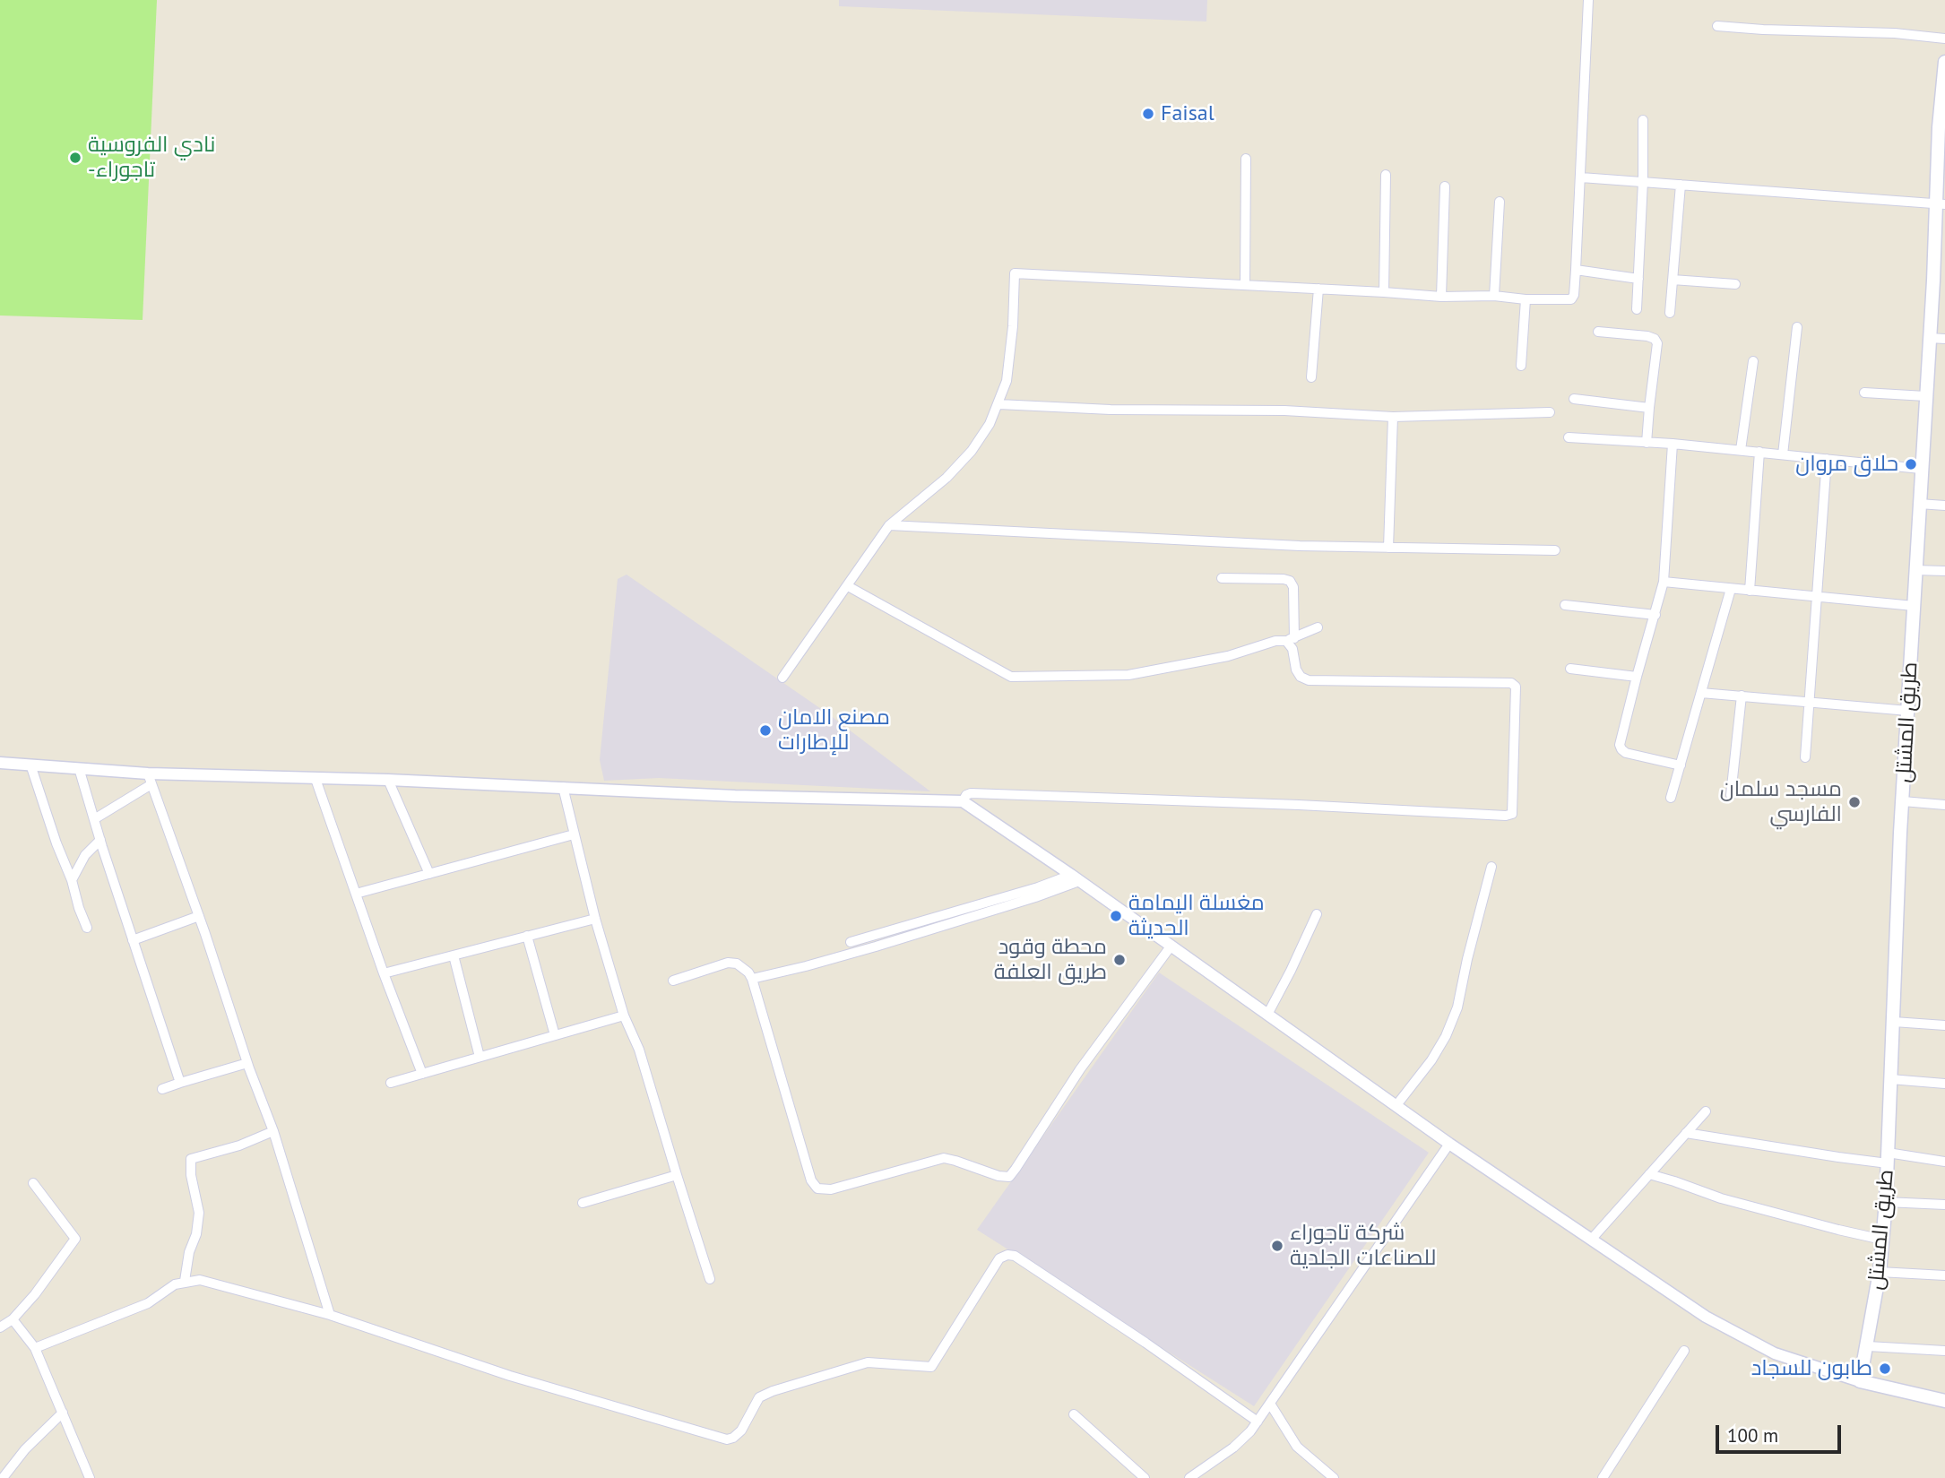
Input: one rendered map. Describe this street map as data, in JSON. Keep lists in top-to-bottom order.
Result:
{
  "streets": {
    "main road": ["طريق المشتل"]
  },
  "places": [
    "Faisal",
    "نادي الفروسية -تاجوراء",
    "حلاق مروان",
    "مصنع الامان للإطارات",
    "مسجد سلمان الفارسي",
    "مغسلة اليمامة الحديثة",
    "محطة وقود طريق العلفة",
    "شركة تاجوراء للصناعات الجلدية",
    "طابون للسجاد"
  ],
  "scale_bar": "100 m"
}
